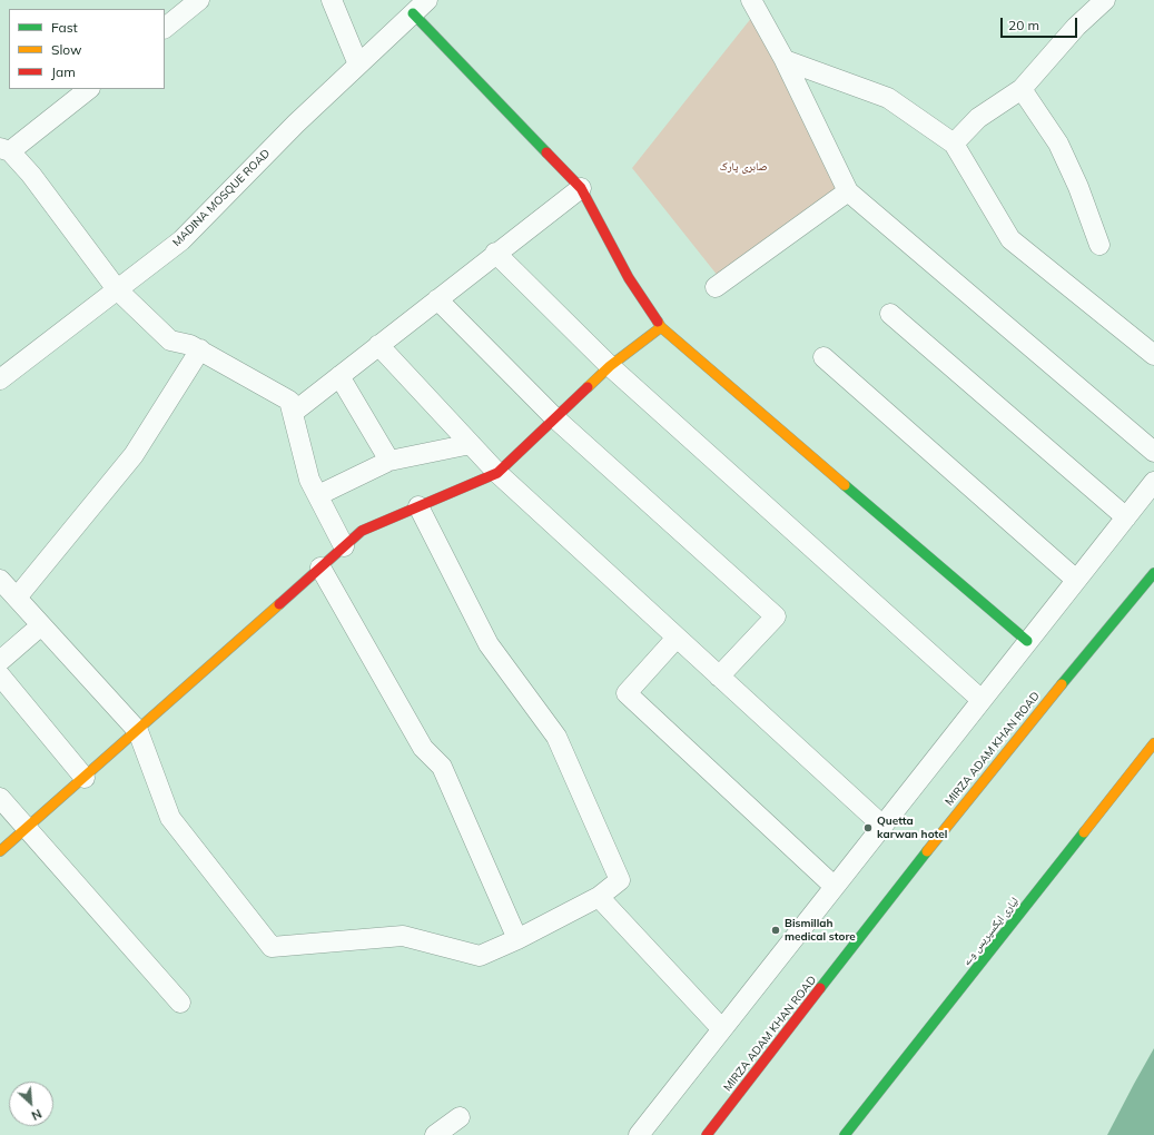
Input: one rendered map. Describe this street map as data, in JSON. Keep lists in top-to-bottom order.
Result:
{
  "streets": {
    "main road": ["MIRZA ADAM KHAN ROAD", "لیاری ایکسپریس وے"],
    "street": ["MADINA MOSQUE ROAD"]
  },
  "parks": ["صابری پارک"],
  "places": ["Quetta karwan hotel", "Bismillah medical store"],
  "legend": ["Fast", "Slow", "Jam"],
  "scale_bar": "20 m",
  "north": "bottom right"
}
